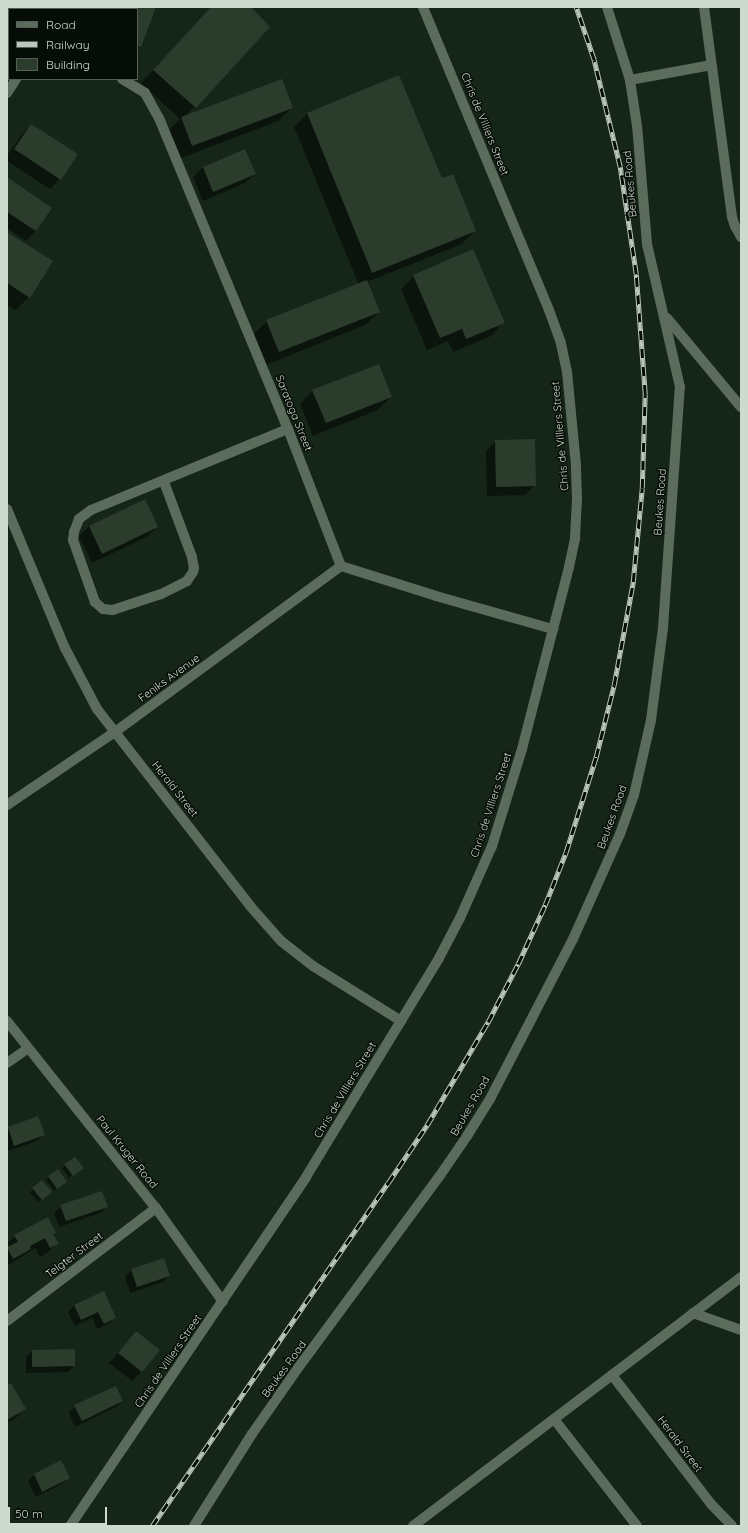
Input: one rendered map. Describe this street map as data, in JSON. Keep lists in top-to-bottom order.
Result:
{
  "streets": {
    "street": [
      "Chris de Villiers Street",
      "Beukes Road",
      "Saratoga Street",
      "Feniks Avenue",
      "Herald Street",
      "Paul Kruger Road",
      "Telgter Street"
    ]
  },
  "crossings": [
    ["Chris de Villiers Street", "Herald Street"],
    ["Chris de Villiers Street", "Paul Kruger Road"],
    ["Saratoga Street", "Feniks Avenue"],
    ["Feniks Avenue", "Herald Street"],
    ["Paul Kruger Road", "Telgter Street"]
  ],
  "legend": ["Road", "Railway", "Building"],
  "scale_bar": "50 m"
}
